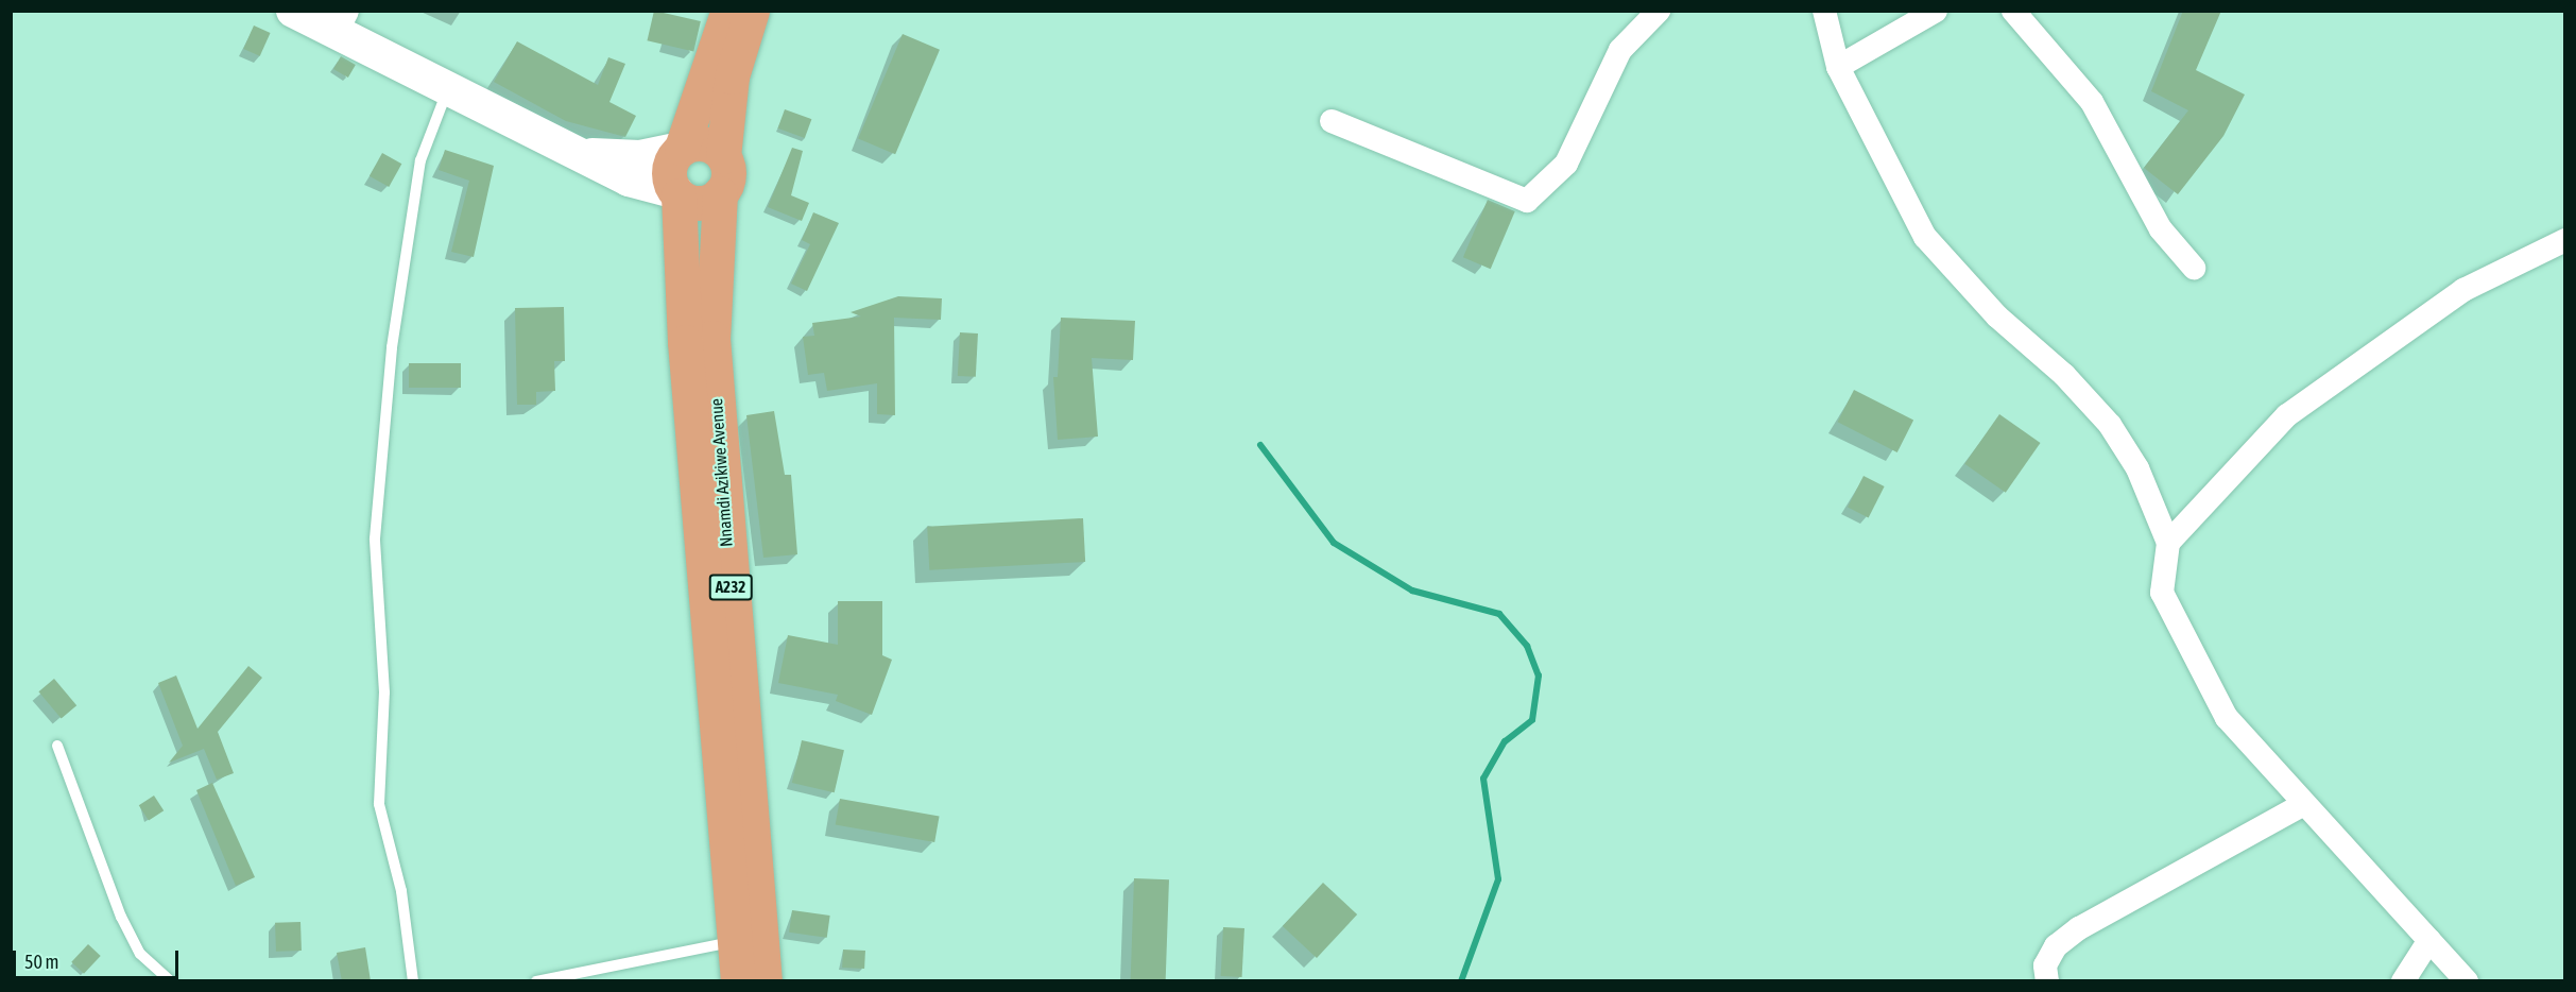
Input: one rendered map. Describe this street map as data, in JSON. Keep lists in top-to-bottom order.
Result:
{
  "streets": {
    "main road": ["Nnamdi Azikiwe Avenue", "A232"]
  },
  "crossings": [
    ["Nnamdi Azikiwe Avenue", "A232"]
  ],
  "scale_bar": "50 m"
}
